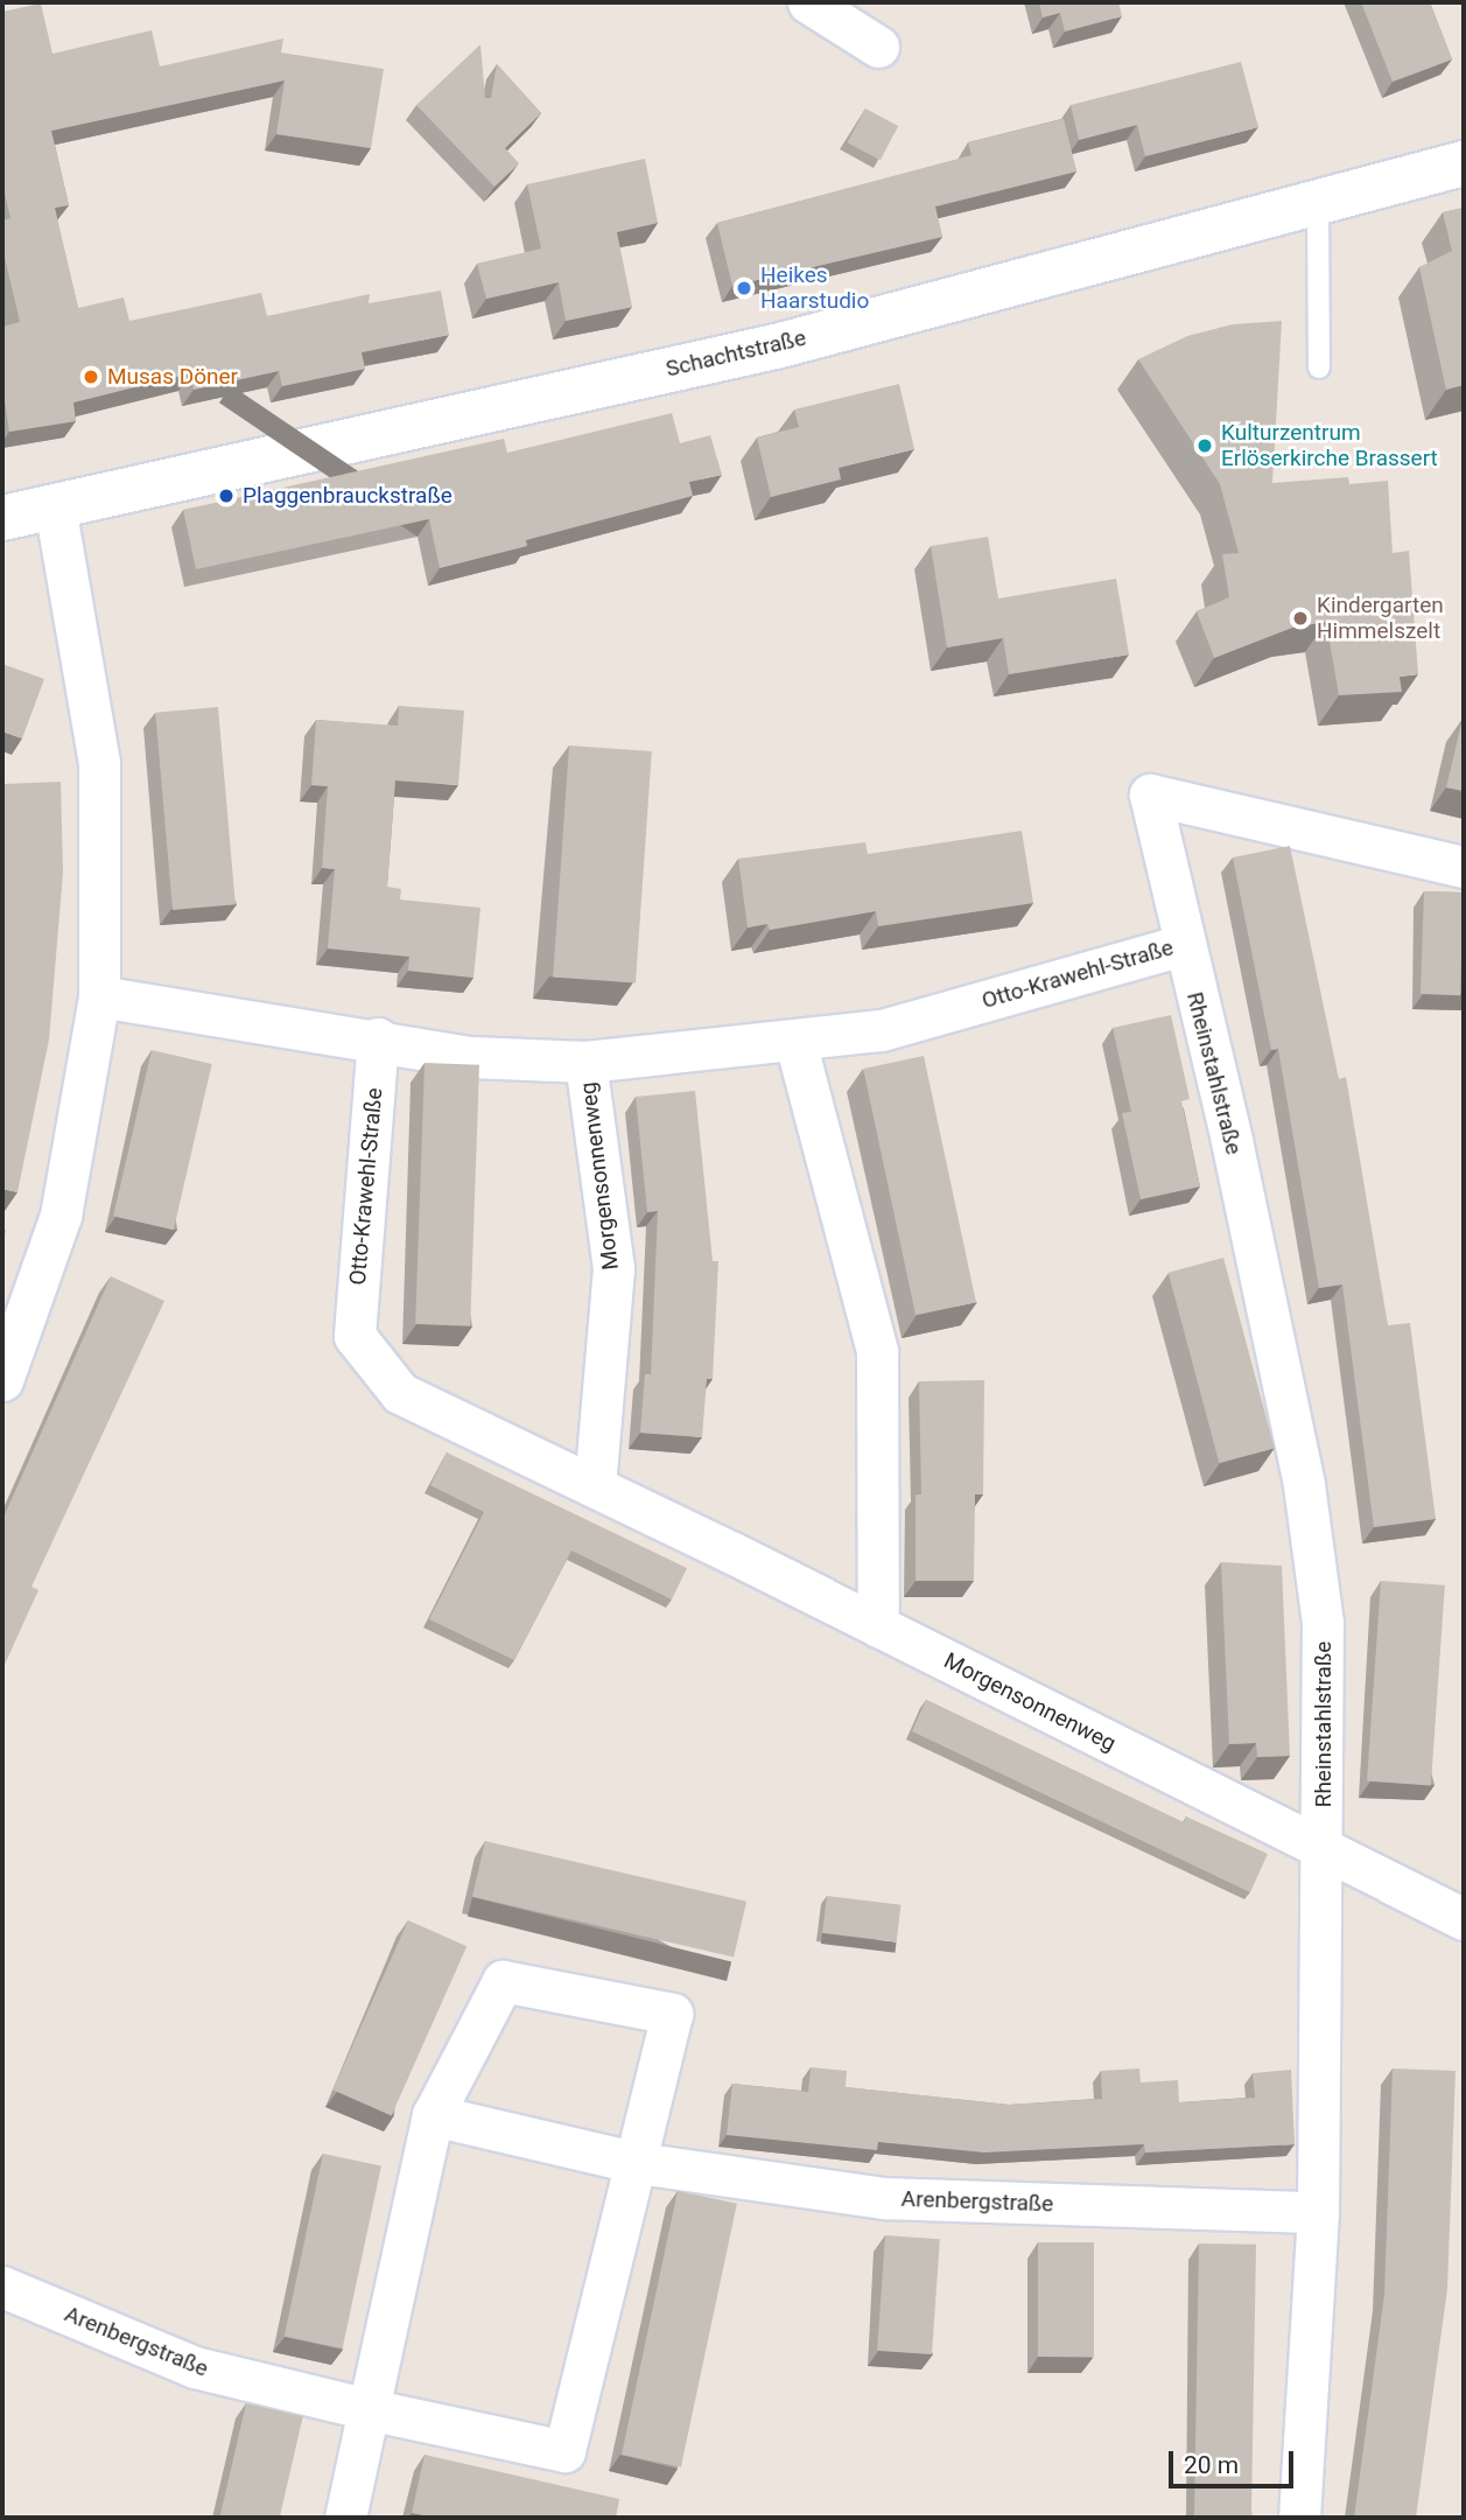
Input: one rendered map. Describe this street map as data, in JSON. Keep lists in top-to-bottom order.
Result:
{
  "streets": {
    "street": [
      "Schachtstraße",
      "Otto-Krawehl-Straße",
      "Rheinstahlstraße",
      "Morgensonnenweg",
      "Arenbergstraße"
    ]
  },
  "crossings": [
    ["Otto-Krawehl-Straße", "Rheinstahlstraße"],
    ["Otto-Krawehl-Straße", "Morgensonnenweg"],
    ["Rheinstahlstraße", "Morgensonnenweg"],
    ["Rheinstahlstraße", "Arenbergstraße"]
  ],
  "places": [
    "Heikes Haarstudio",
    "Musas Döner",
    "Kulturzentrum Erlöserkirche Brassert",
    "Plaggenbrauckstraße",
    "Kindergarten Himmelszelt"
  ],
  "scale_bar": "20 m"
}
